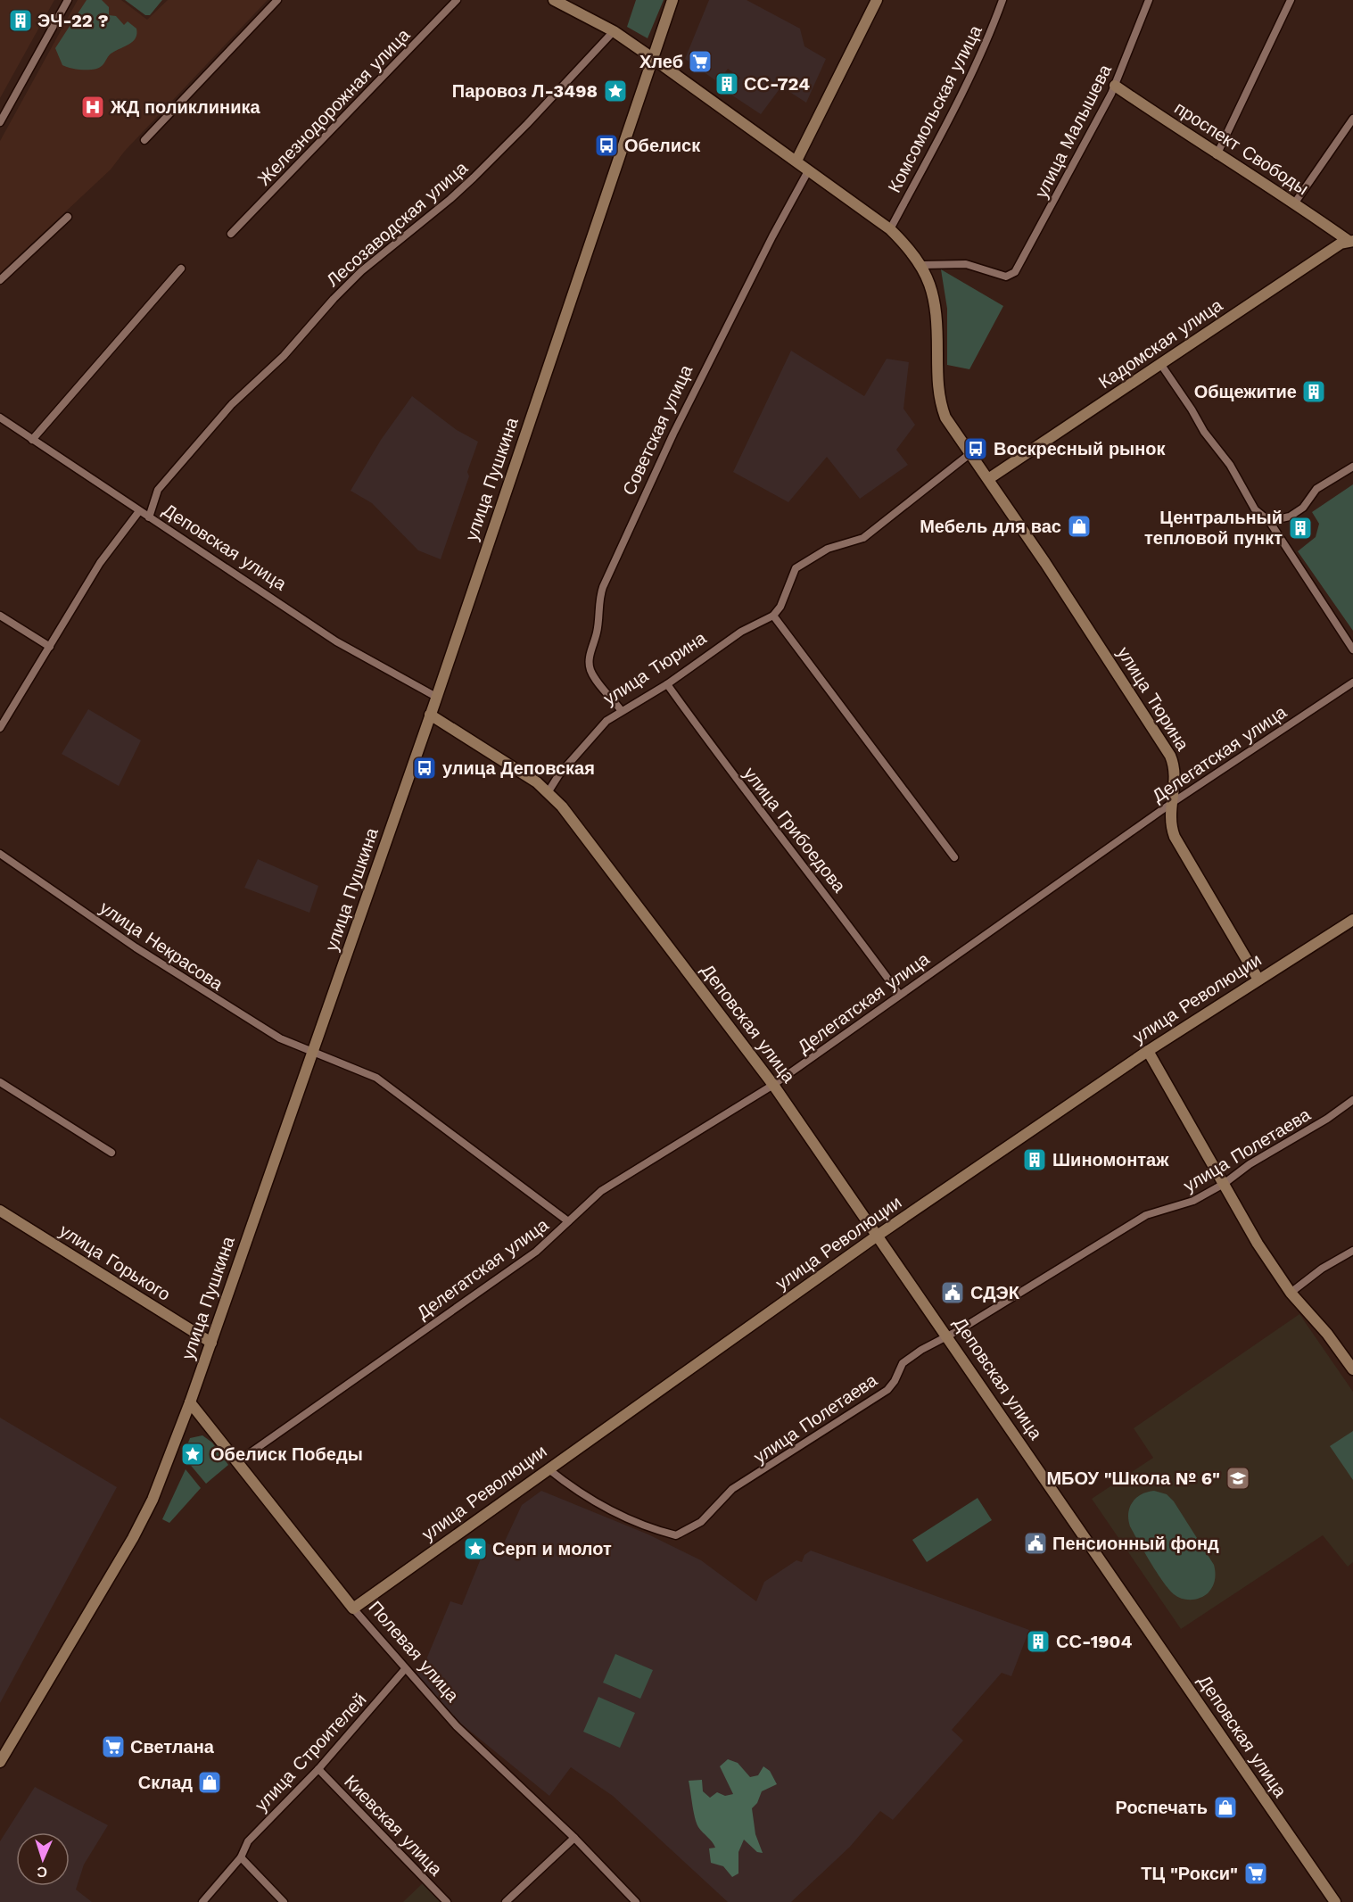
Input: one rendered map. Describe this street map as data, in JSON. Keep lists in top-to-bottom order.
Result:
{
  "streets": {
    "street": [
      "Железнодорожная улица",
      "Комсомольская улица",
      "улица Малышева",
      "проспект Свободы",
      "Лесозаводская улица",
      "Кадомская улица",
      "Советская улица",
      "улица Пушкина",
      "Деповская улица",
      "улица Тюрина",
      "Делегатская улица",
      "улица Грибоедова",
      "улица Некрасова",
      "улица Революции",
      "улица Полетаева",
      "улица Горького",
      "Полевая улица",
      "улица Строителей",
      "Киевская улица"
    ]
  },
  "crossings": [
    ["улица Малышева", "проспект Свободы"],
    ["улица Малышева", "улица Тюрина"],
    ["проспект Свободы", "Кадомская улица"],
    ["Лесозаводская улица", "Деповская улица"],
    ["Кадомская улица", "улица Тюрина"],
    ["Советская улица", "улица Тюрина"],
    ["улица Пушкина", "Деповская улица"],
    ["улица Пушкина", "улица Некрасова"],
    ["улица Пушкина", "улица Горького"],
    ["улица Пушкина", "Полевая улица"],
    ["Деповская улица", "улица Тюрина"],
    ["Деповская улица", "Делегатская улица"],
    ["Деповская улица", "улица Революции"],
    ["Деповская улица", "улица Полетаева"],
    ["улица Тюрина", "Делегатская улица"],
    ["улица Тюрина", "улица Грибоедова"],
    ["улица Тюрина", "улица Революции"],
    ["Делегатская улица", "улица Грибоедова"],
    ["Делегатская улица", "улица Некрасова"],
    ["Делегатская улица", "Полевая улица"],
    ["улица Революции", "улица Полетаева"],
    ["улица Революции", "Полевая улица"],
    ["Полевая улица", "улица Строителей"],
    ["улица Строителей", "Киевская улица"]
  ],
  "places": {
    "building": [
      "ЭЧ-22 ?",
      "СС-724",
      "Общежитие",
      "Центральный тепловой пункт",
      "Шиномонтаж",
      "СС-1904"
    ],
    "supermarket": ["Хлеб", "Светлана", "ТЦ \"Рокси\""],
    "place": ["Паровоз Л-3498", "Обелиск Победы", "Серп и молот"],
    "hospital": ["ЖД поликлиника"],
    "bus stop": ["Обелиск", "Воскресный рынок", "улица Деповская"],
    "shop": ["Мебель для вас", "Склад", "Роспечать"],
    "public building": ["СДЭК", "Пенсионный фонд"],
    "school or university": ["МБОУ \"Школа № 6\""]
  },
  "north": "bottom"
}
